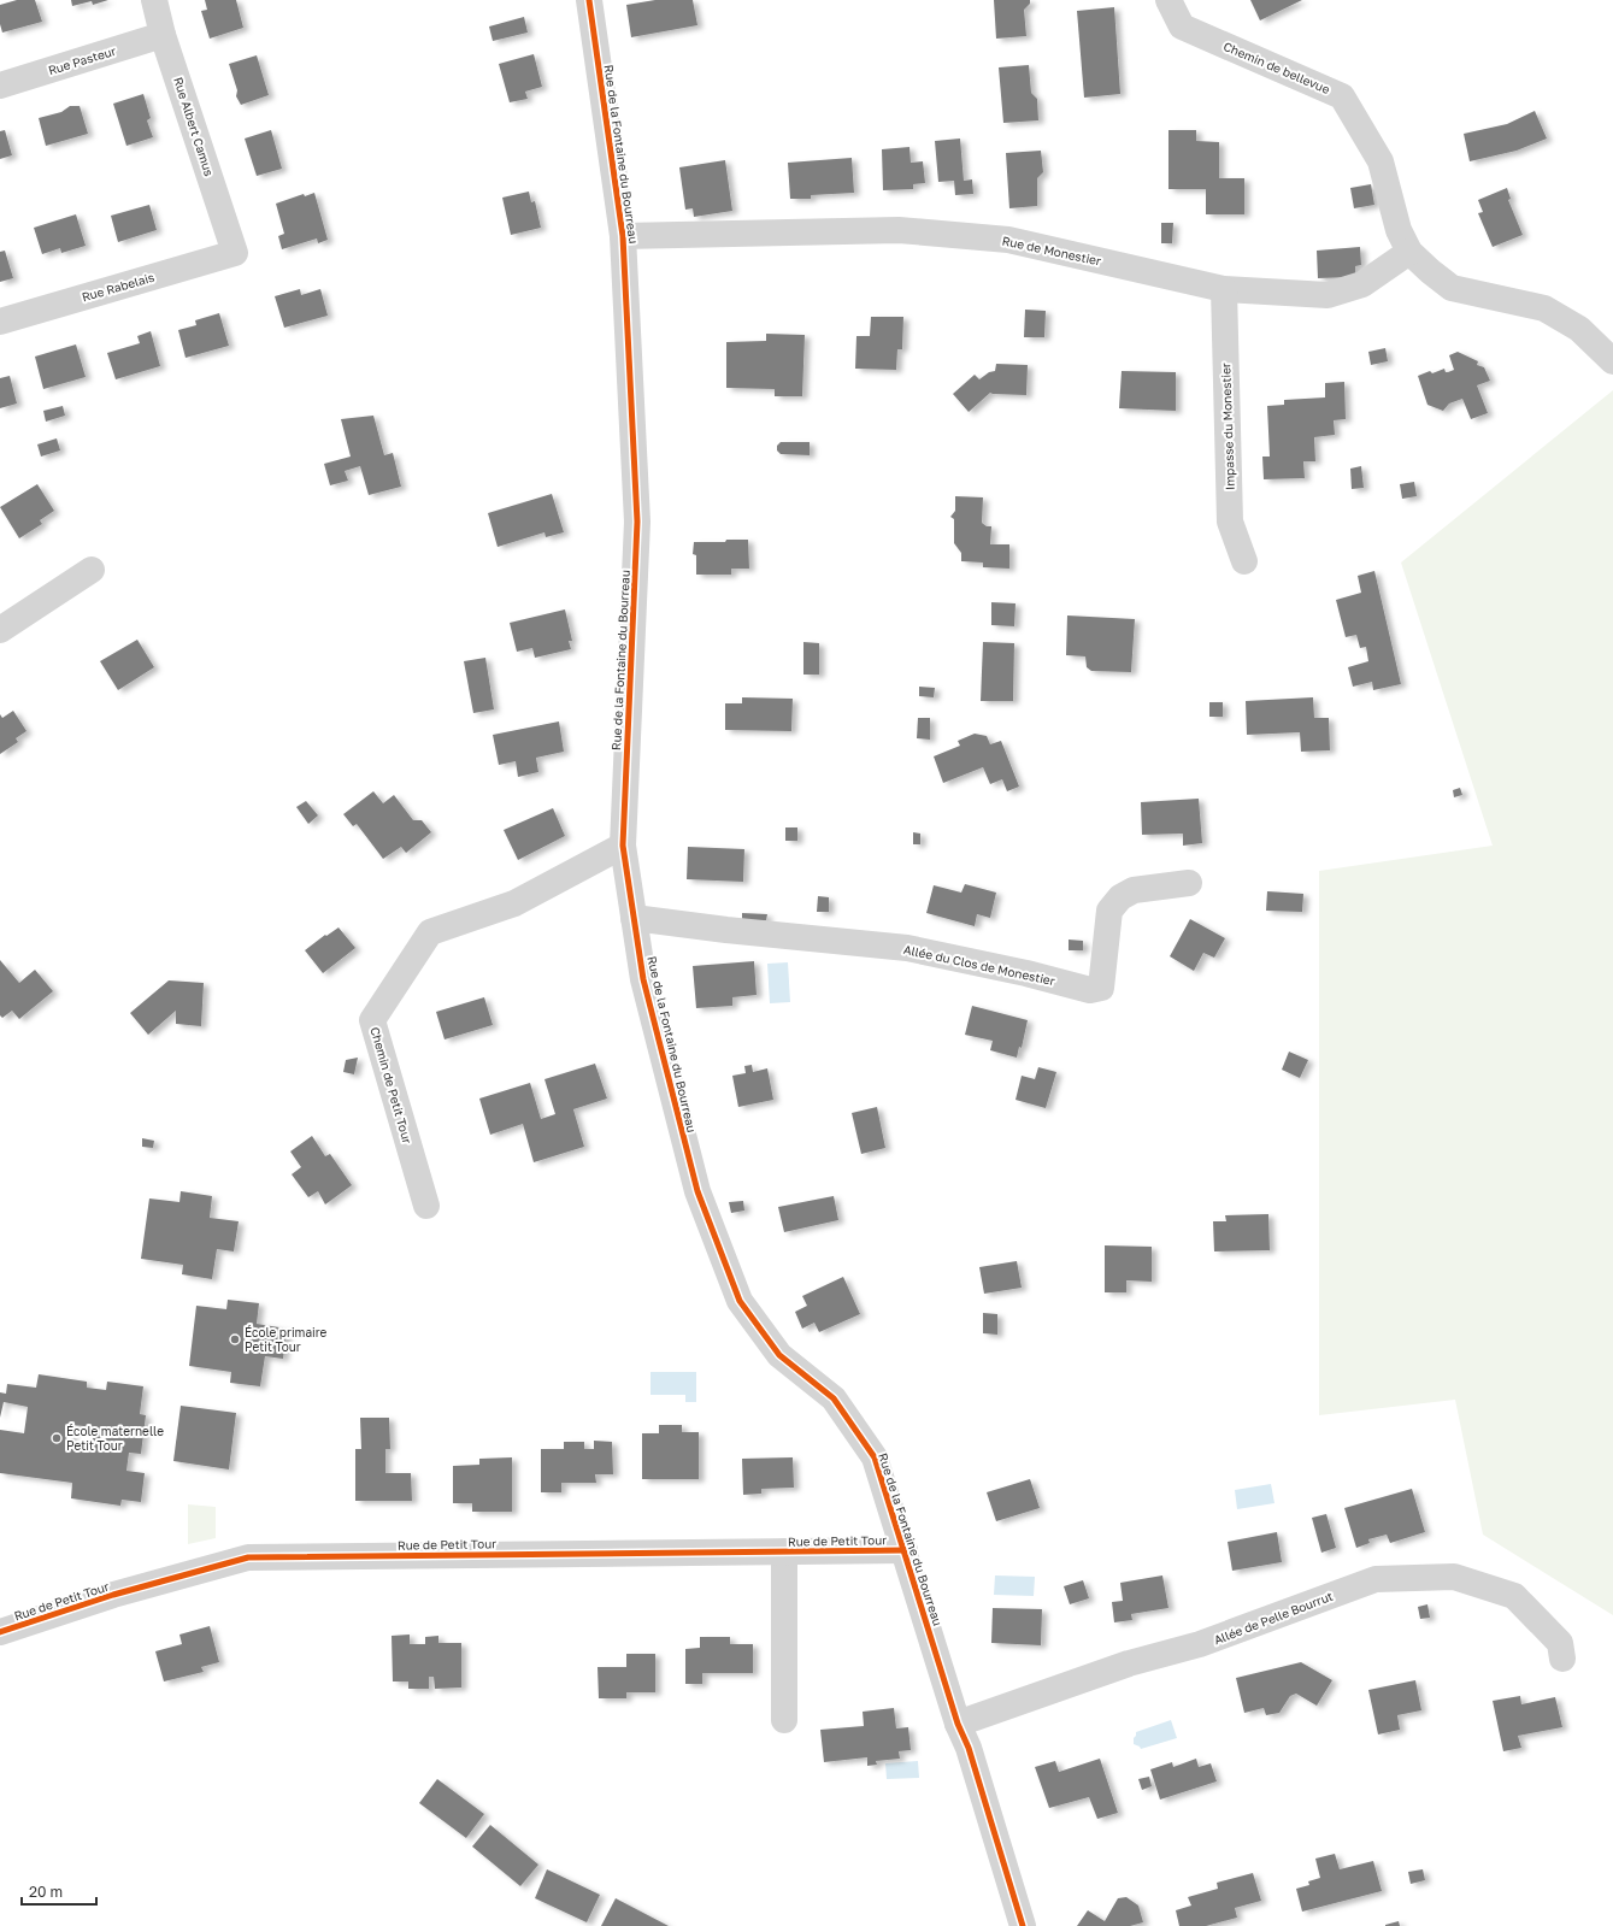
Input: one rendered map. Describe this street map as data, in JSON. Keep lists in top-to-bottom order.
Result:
{
  "streets": {
    "street": [
      "Rue Pasteur",
      "Chemin de bellevue",
      "Rue Albert Camus",
      "Rue de la Fontaine du Bourreau",
      "Rue de Monestier",
      "Rue Rabelais",
      "Impasse du Monestier",
      "Allée du Clos de Monestier",
      "Chemin de Petit Tour",
      "Rue de Petit Tour",
      "Allée de Pelle Bourrut"
    ]
  },
  "crossings": [
    ["Rue Pasteur", "Rue Albert Camus"],
    ["Chemin de bellevue", "Rue de Monestier"],
    ["Rue Albert Camus", "Rue Rabelais"],
    ["Rue de la Fontaine du Bourreau", "Rue de Monestier"],
    ["Rue de la Fontaine du Bourreau", "Allée du Clos de Monestier"],
    ["Rue de la Fontaine du Bourreau", "Chemin de Petit Tour"],
    ["Rue de la Fontaine du Bourreau", "Rue de Petit Tour"],
    ["Rue de la Fontaine du Bourreau", "Allée de Pelle Bourrut"],
    ["Rue de Monestier", "Impasse du Monestier"]
  ],
  "places": ["École primaire Petit Tour", "École maternelle Petit Tour"],
  "scale_bar": "20 m"
}
